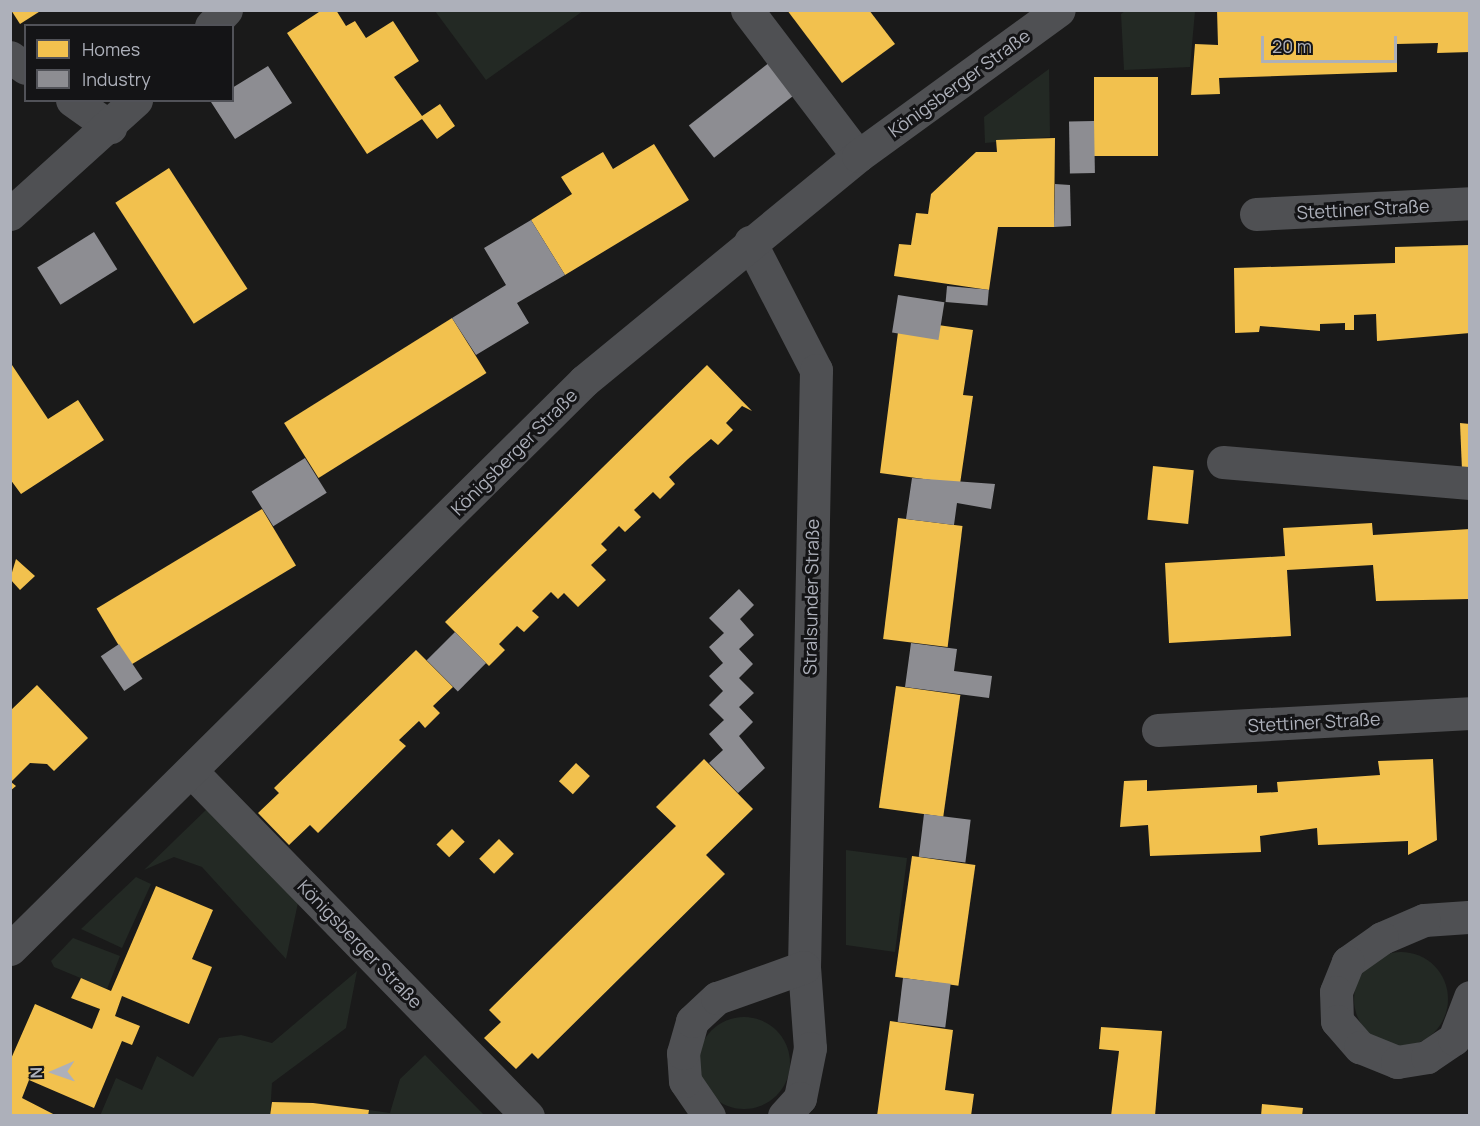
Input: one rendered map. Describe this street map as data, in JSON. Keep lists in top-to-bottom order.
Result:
{
  "streets": {
    "street": ["Königsberger Straße", "Stettiner Straße", "Stralsunder Straße"]
  },
  "crossings": [
    ["Königsberger Straße", "Stralsunder Straße"]
  ],
  "legend": ["Homes", "Industry"],
  "scale_bar": "20 m",
  "north": "left"
}
